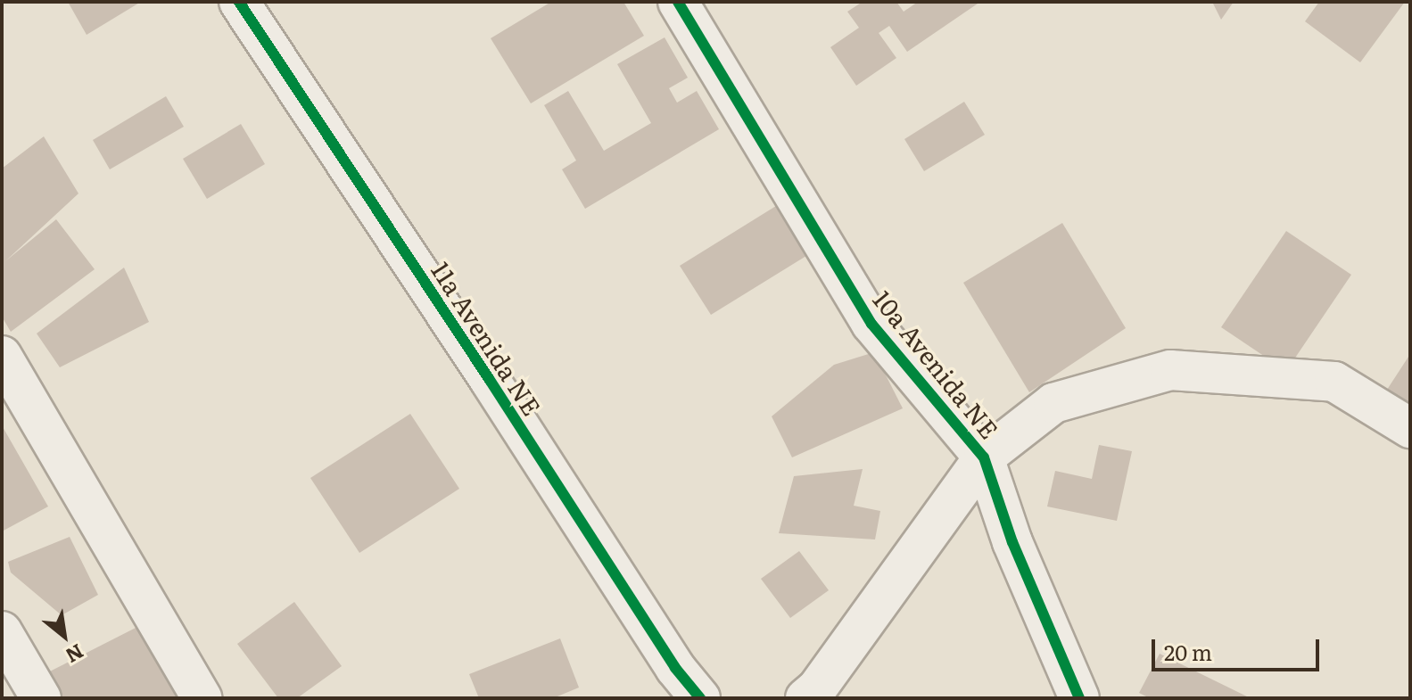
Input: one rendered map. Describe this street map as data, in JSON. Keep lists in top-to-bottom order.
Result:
{
  "streets": {
    "street": ["11a Avenida NE", "10a Avenida NE"]
  },
  "scale_bar": "20 m",
  "north": "bottom right"
}
